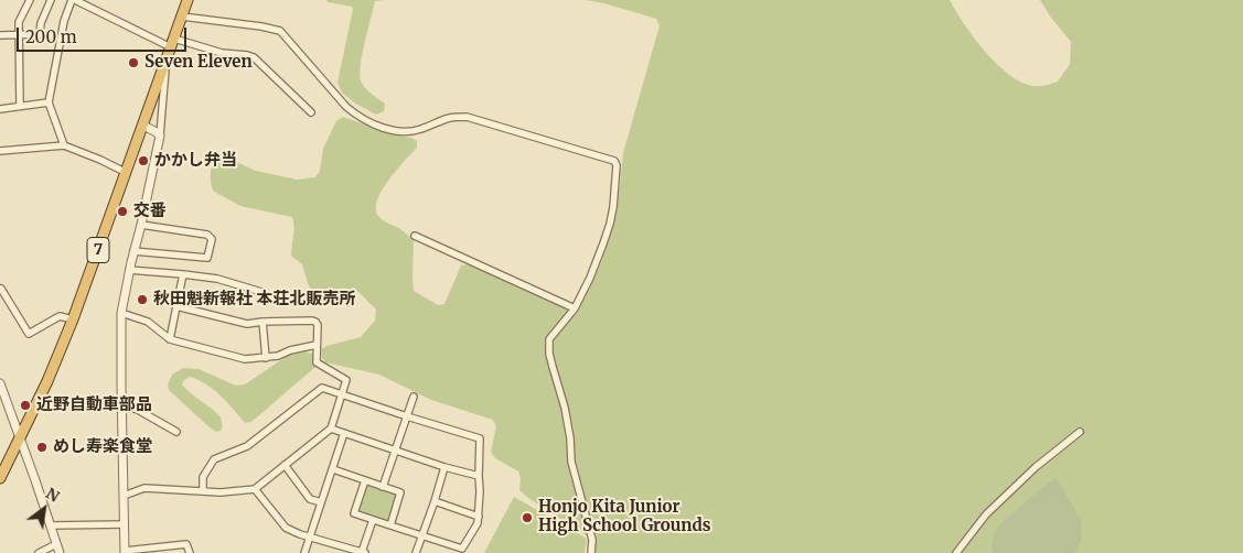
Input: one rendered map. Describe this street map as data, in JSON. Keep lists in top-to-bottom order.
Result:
{
  "streets": {
    "highway": ["7"]
  },
  "places": [
    "Seven Eleven",
    "かかし弁当",
    "交番",
    "秋田魁新報社 本荘北販売所",
    "近野自動車部品",
    "めし寿楽食堂",
    "Honjo Kita Junior High School Grounds"
  ],
  "scale_bar": "200 m",
  "north": "top right"
}
